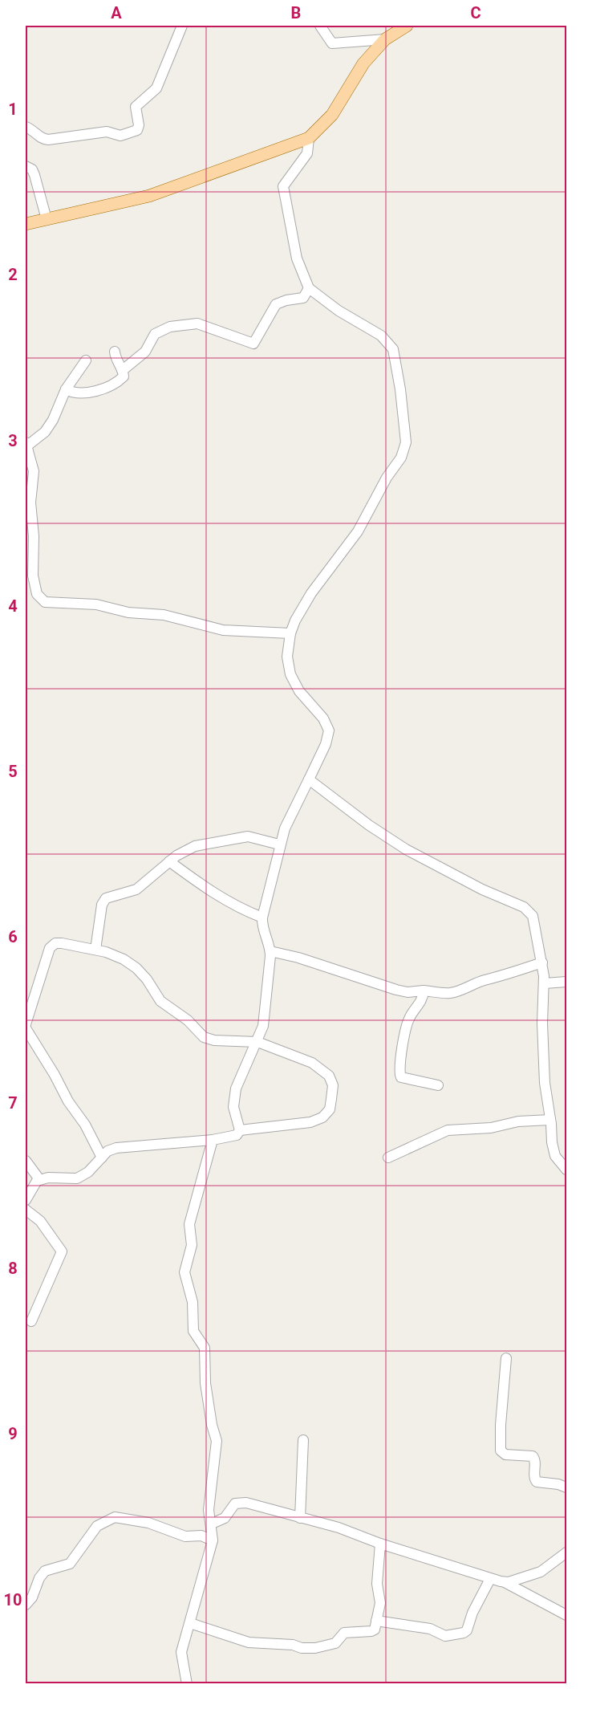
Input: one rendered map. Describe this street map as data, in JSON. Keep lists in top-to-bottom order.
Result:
{
  "grid": {
    "columns": ["A", "B", "C"],
    "rows": [
      "1",
      "2",
      "3",
      "4",
      "5",
      "6",
      "7",
      "8",
      "9",
      "10"
    ]
  }
}
